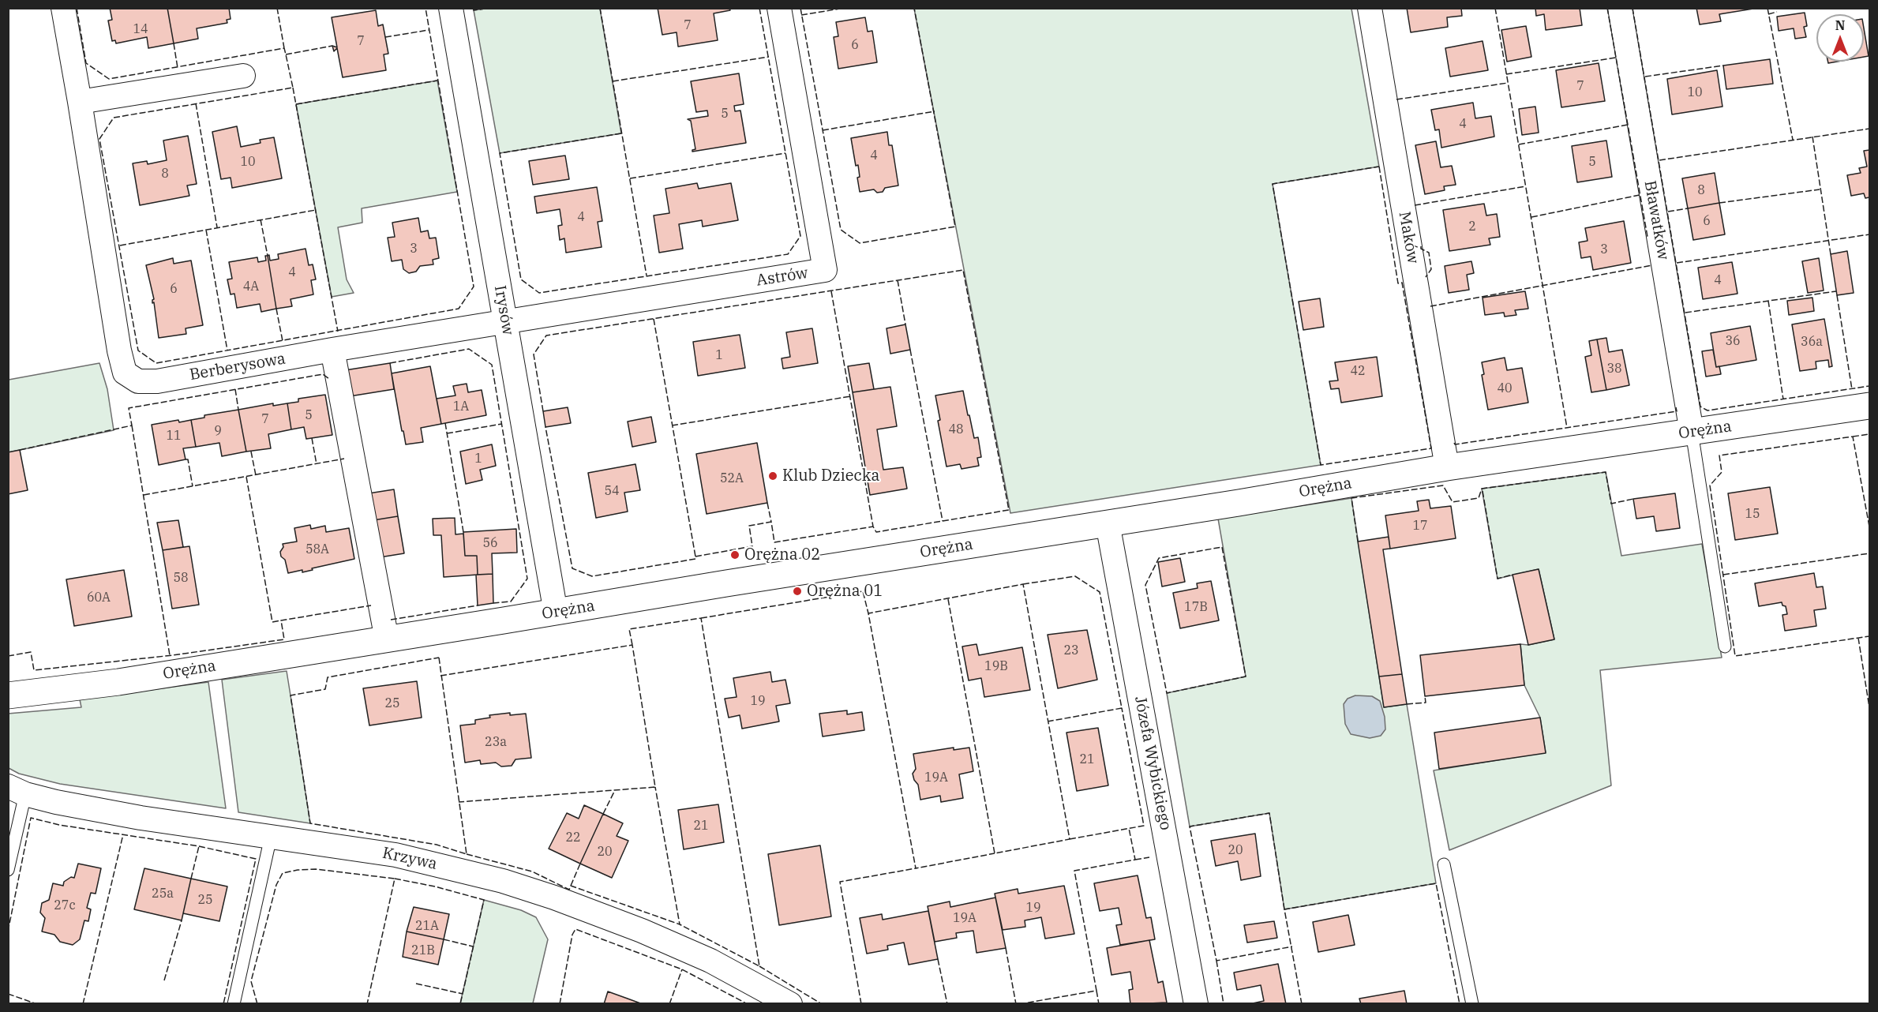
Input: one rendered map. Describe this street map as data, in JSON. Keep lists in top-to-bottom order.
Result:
{
  "streets": {
    "street": [
      "Bławatków",
      "Maków",
      "Astrów",
      "Irysów",
      "Berberysowa",
      "Orężna",
      "Józefa Wybickiego",
      "Krzywa"
    ]
  },
  "crossings": [
    ["Bławatków", "Orężna"],
    ["Maków", "Orężna"],
    ["Astrów", "Irysów"],
    ["Astrów", "Berberysowa"],
    ["Irysów", "Berberysowa"],
    ["Irysów", "Orężna"],
    ["Orężna", "Józefa Wybickiego"]
  ],
  "places": ["Klub Dziecka", "Orężna 02", "Orężna 01"],
  "house_numbers": [
    "7",
    "14",
    "7",
    "6",
    "7",
    "10",
    "5",
    "4",
    "4",
    "10",
    "5",
    "8",
    "8",
    "4",
    "6",
    "2",
    "3",
    "3",
    "4",
    "4",
    "4A",
    "6",
    "36",
    "36a",
    "1",
    "38",
    "42",
    "40",
    "1A",
    "5",
    "7",
    "48",
    "9",
    "11",
    "1",
    "52A",
    "54",
    "15",
    "17",
    "56",
    "58A",
    "58",
    "60A",
    "17B",
    "23",
    "19B",
    "19",
    "25",
    "23a",
    "21",
    "19A",
    "21",
    "22",
    "20",
    "20",
    "25a",
    "25",
    "27c",
    "19",
    "19A",
    "21A",
    "21B"
  ],
  "north": "top"
}
